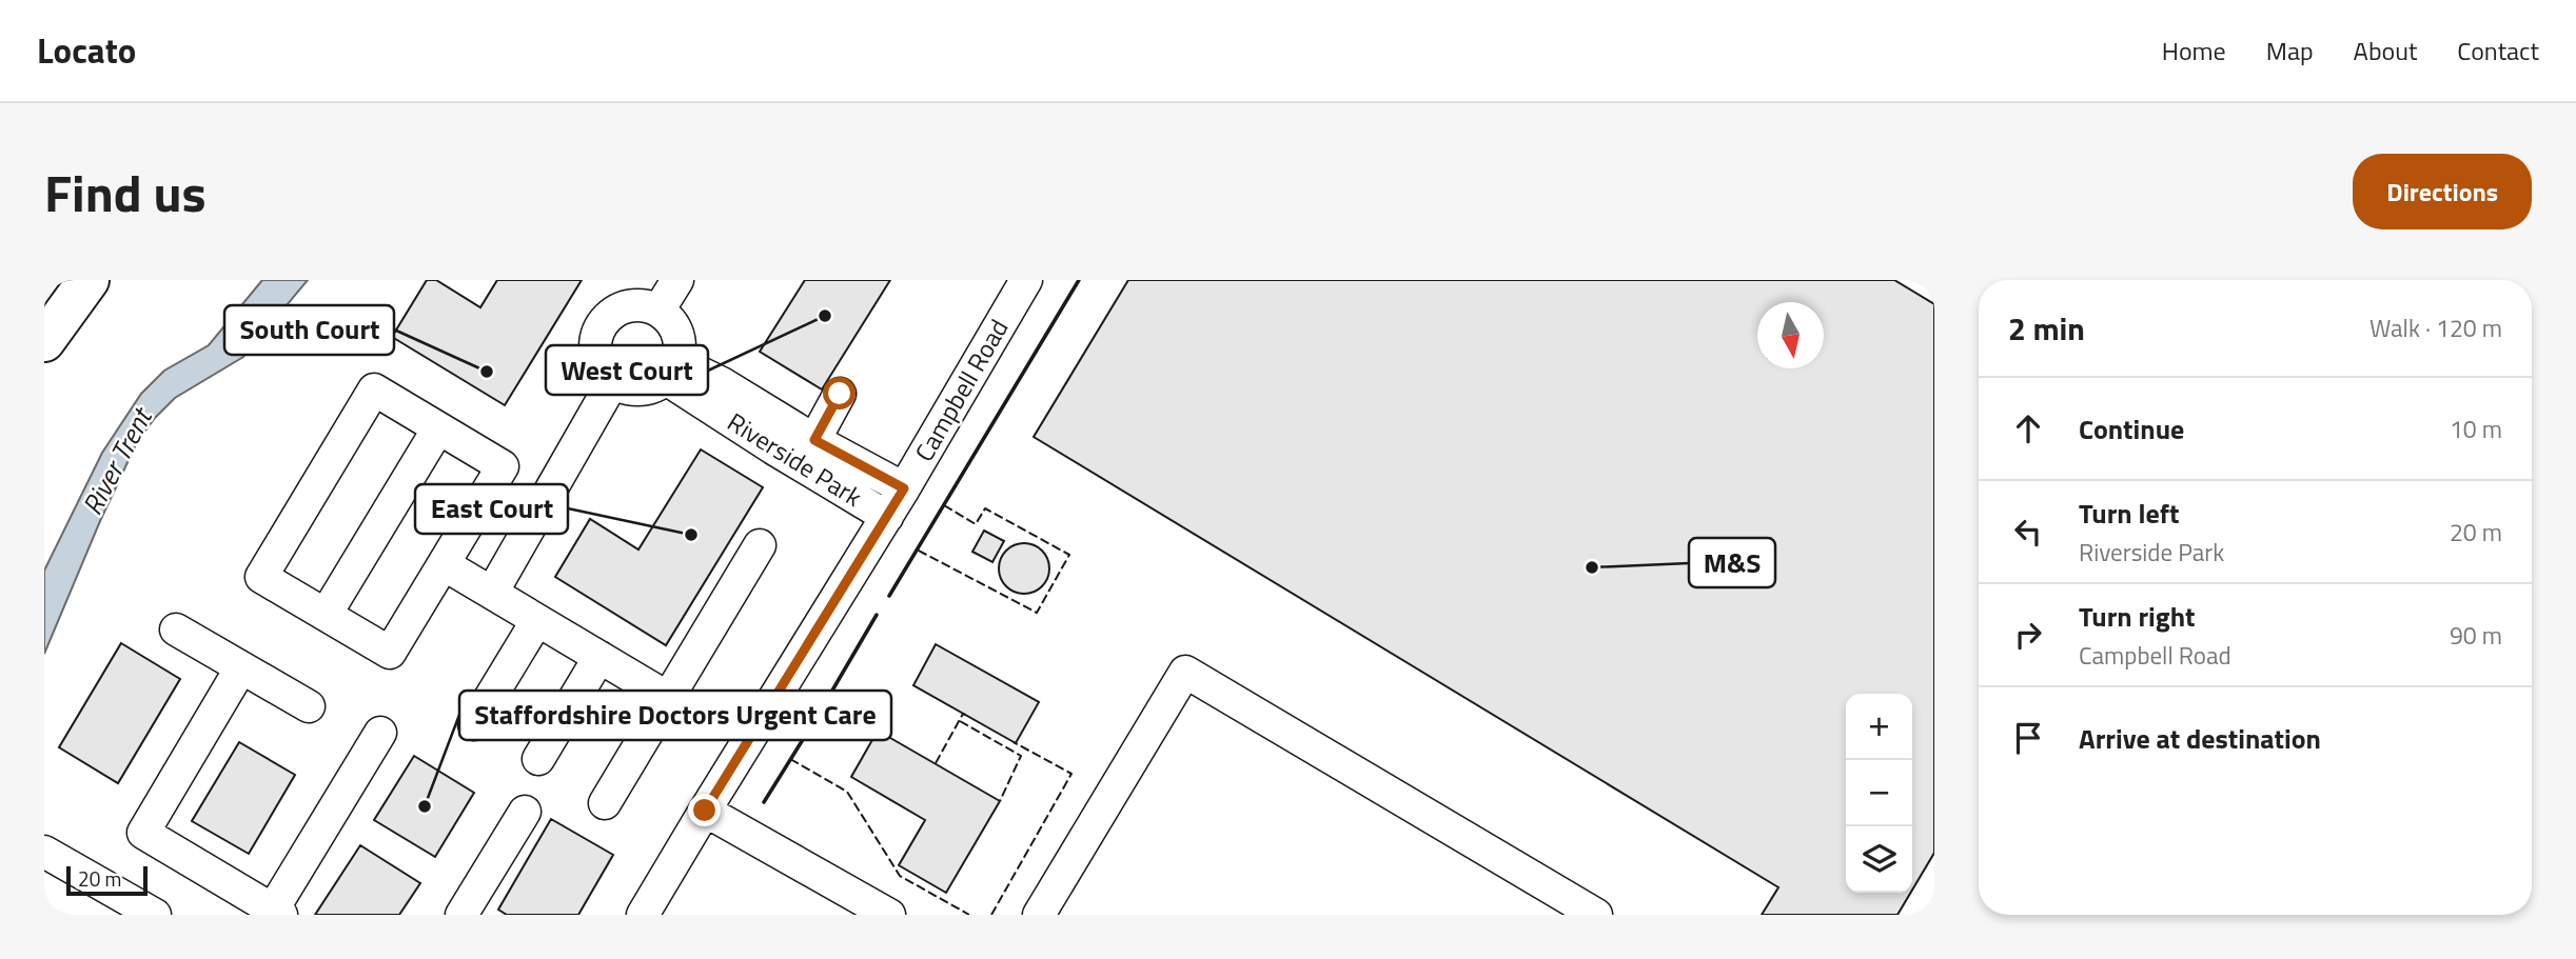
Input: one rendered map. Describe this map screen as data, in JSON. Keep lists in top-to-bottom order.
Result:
{
  "streets": {
    "street": ["Campbell Road", "Riverside Park"]
  },
  "crossings": [
    ["Campbell Road", "Riverside Park"]
  ],
  "water": ["River Trent"],
  "places": [
    "West Court",
    "South Court",
    "East Court",
    "M&S",
    "Staffordshire Doctors Urgent Care"
  ],
  "scale_bar": "20 m",
  "north": "bottom",
  "page": {
    "header": "Locato",
    "nav": [
      "Home",
      "Map",
      "About",
      "Contact"
    ],
    "title": "Find us",
    "buttons": "Directions",
    "heading": ["2 min", "Walk · 120 m"],
    "list": [
      ["Continue", "10 m"],
      ["Turn left", "Riverside Park", "20 m"],
      ["Turn right", "Campbell Road", "90 m"],
      "Arrive at destination"
    ],
    "map_buttons": ["+", "−"],
    "scale": "20 m"
  }
}
